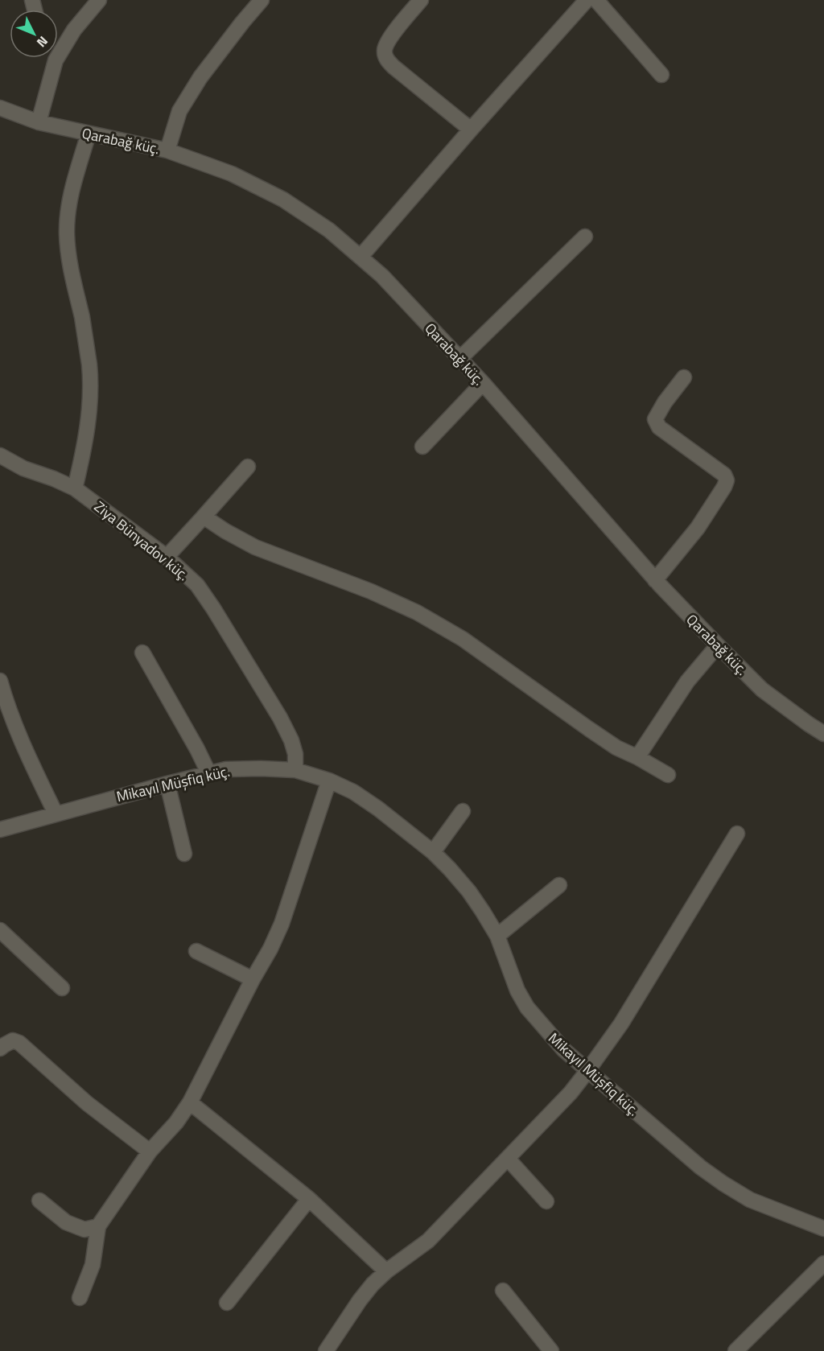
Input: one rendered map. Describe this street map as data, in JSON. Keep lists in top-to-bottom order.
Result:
{
  "streets": {
    "street": ["Qarabağ küç.", "Ziya Bünyadov küç.", "Mikayıl Müşfiq küç."]
  },
  "crossings": [
    ["Ziya Bünyadov küç.", "Mikayıl Müşfiq küç."]
  ],
  "north": "bottom right"
}
